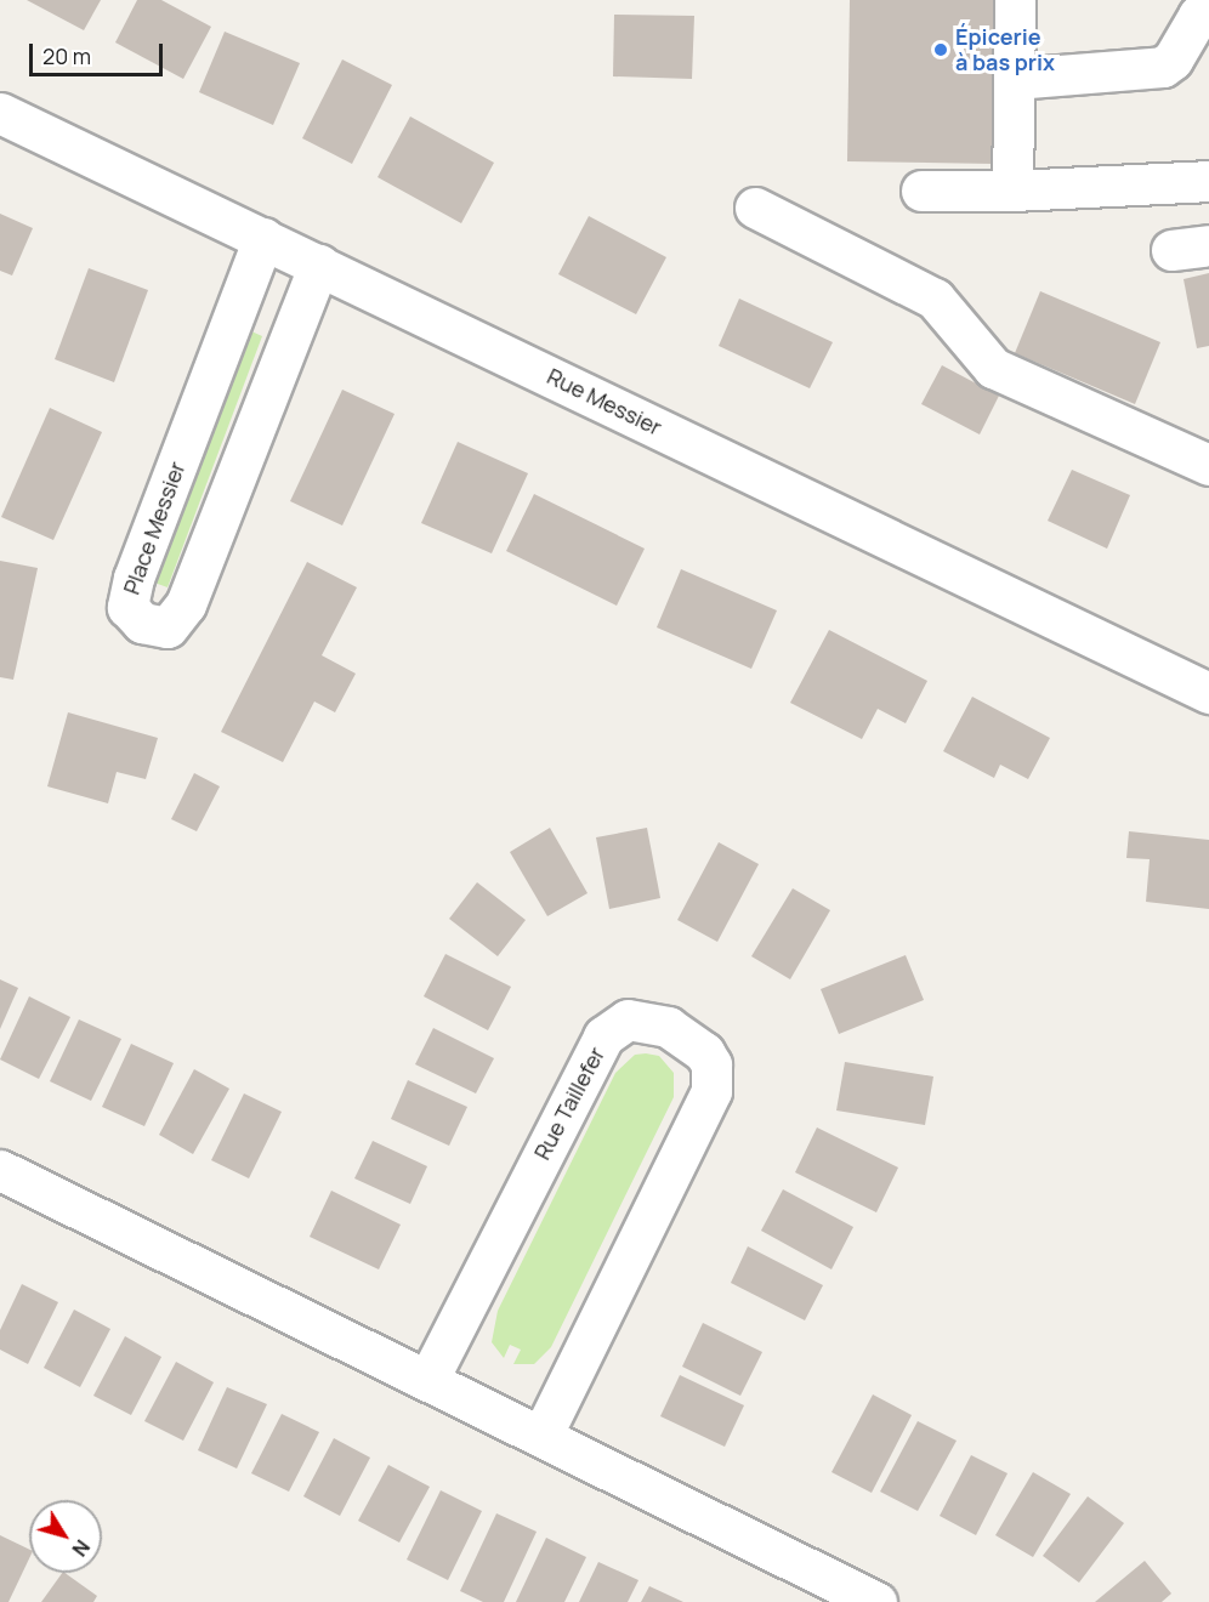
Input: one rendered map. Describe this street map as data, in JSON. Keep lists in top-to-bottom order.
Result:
{
  "streets": {
    "street": ["Rue Messier", "Place Messier", "Rue Taillefer"]
  },
  "crossings": [
    ["Rue Messier", "Place Messier"]
  ],
  "places": ["Épicerie à bas prix"],
  "scale_bar": "20 m",
  "north": "bottom right"
}
